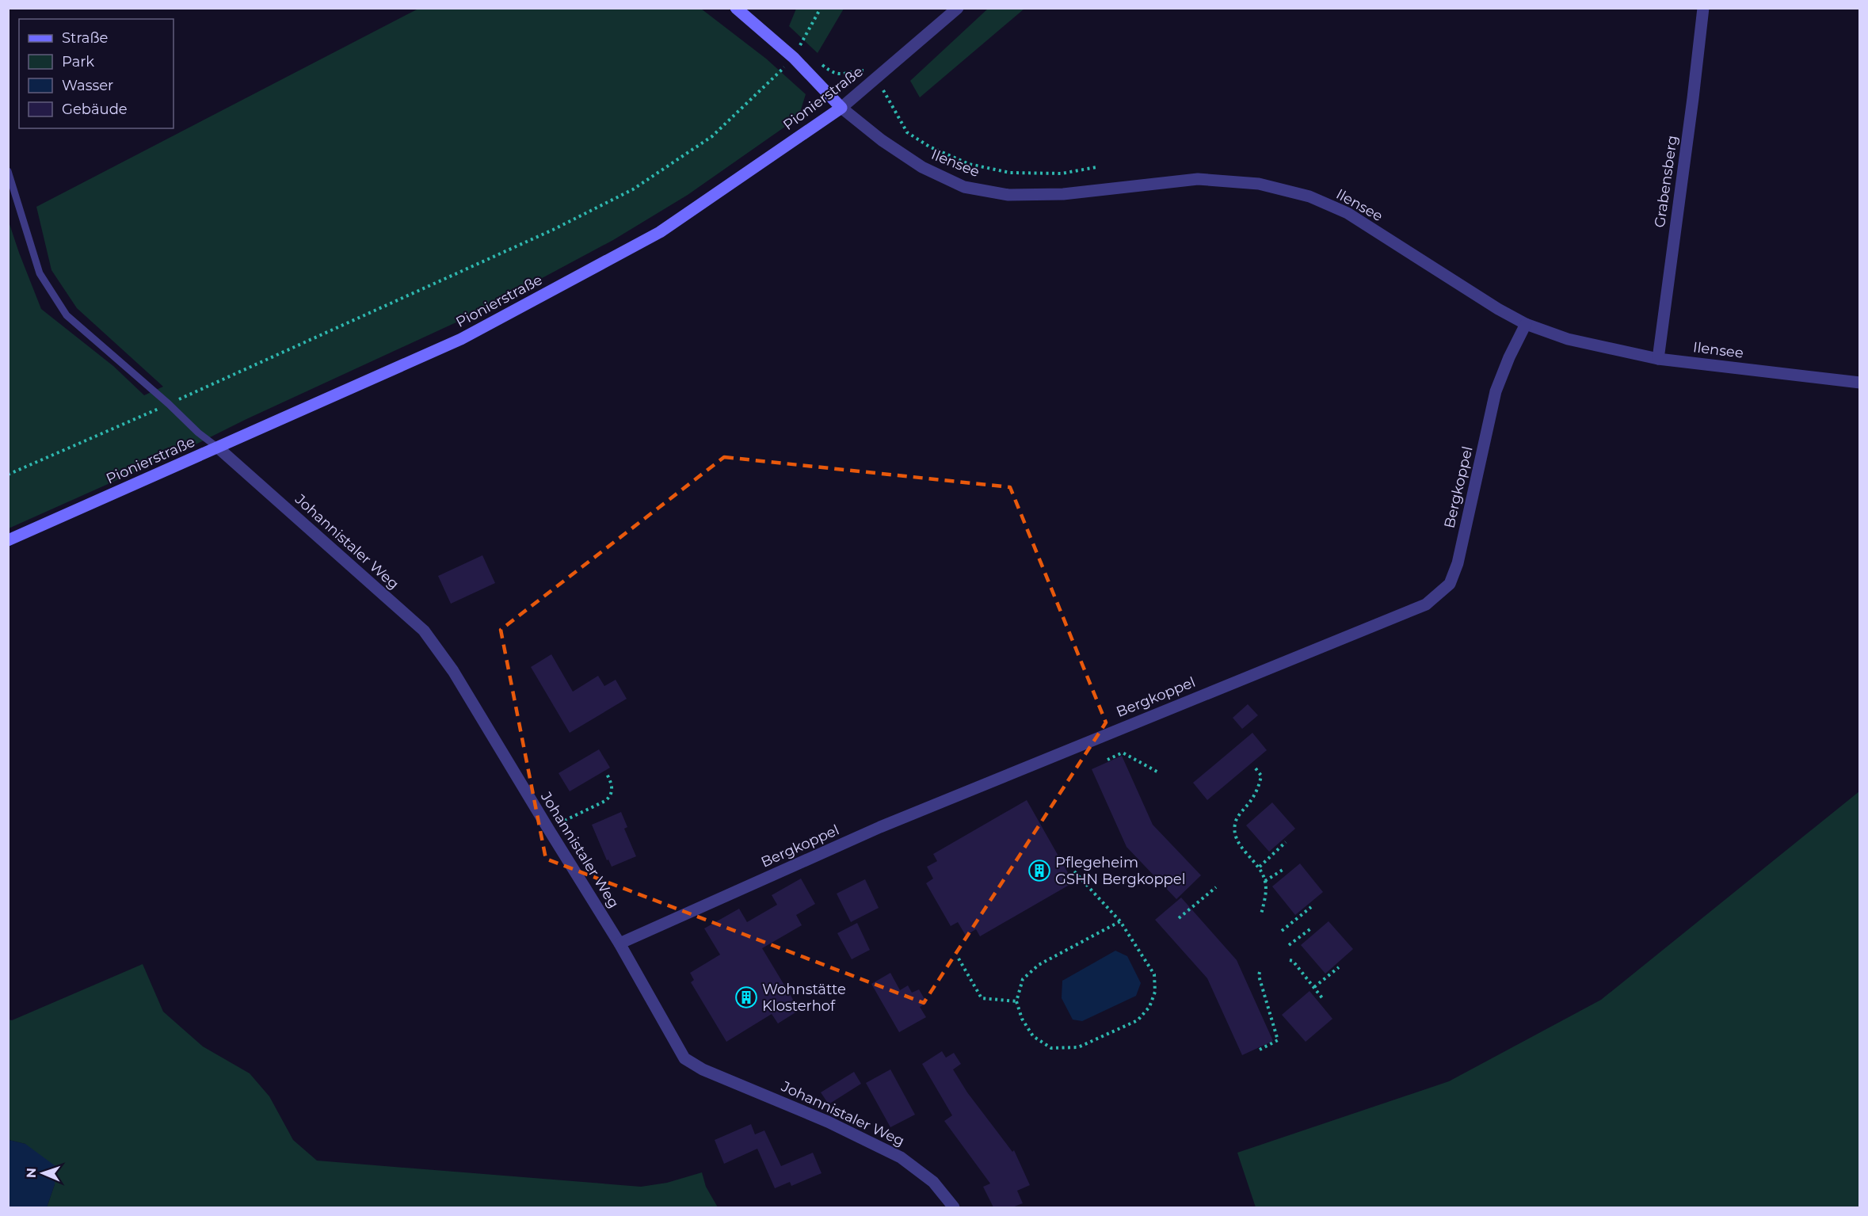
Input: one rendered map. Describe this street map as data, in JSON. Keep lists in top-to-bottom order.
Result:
{
  "streets": {
    "street": [
      "Pionierstraße",
      "Ilensee",
      "Grabensberg",
      "Bergkoppel",
      "Johannistaler Weg"
    ]
  },
  "crossings": [
    ["Pionierstraße", "Ilensee"],
    ["Pionierstraße", "Johannistaler Weg"],
    ["Ilensee", "Grabensberg"],
    ["Ilensee", "Bergkoppel"],
    ["Bergkoppel", "Johannistaler Weg"]
  ],
  "places": {
    "building": ["Pflegeheim GSHN Bergkoppel", "Wohnstätte Klosterhof"]
  },
  "legend": [
    "Straße",
    "Park",
    "Wasser",
    "Gebäude"
  ],
  "north": "left"
}
